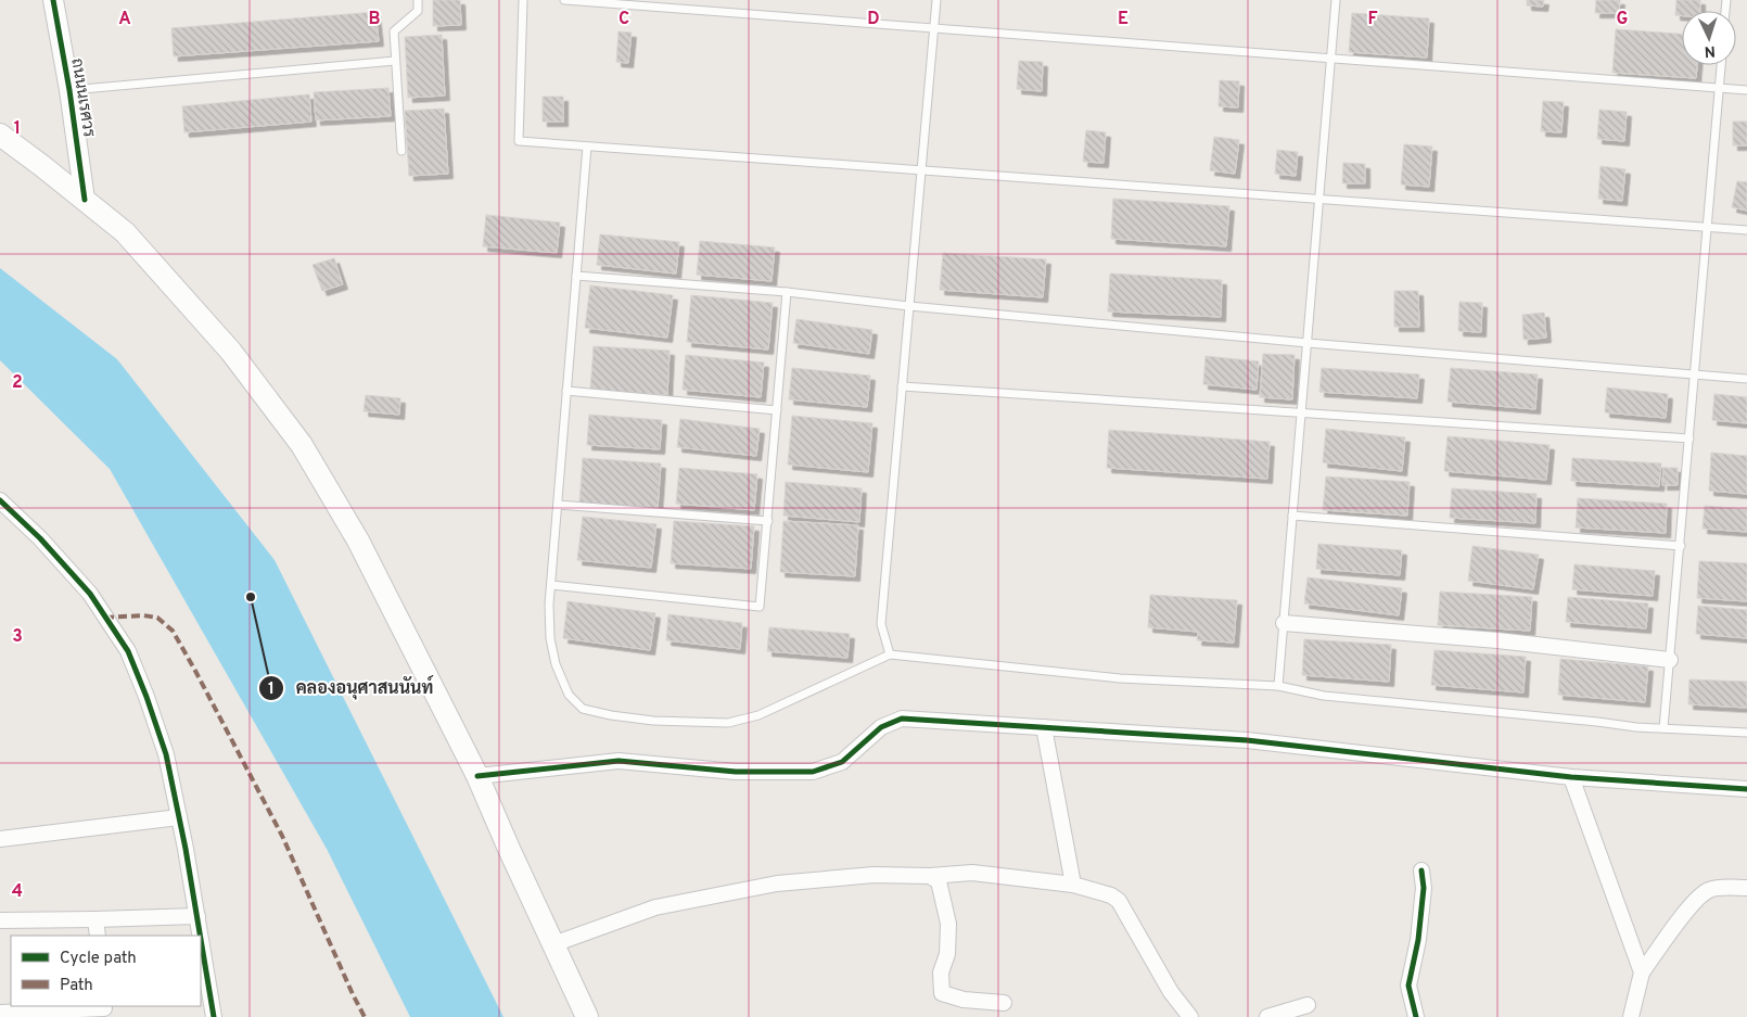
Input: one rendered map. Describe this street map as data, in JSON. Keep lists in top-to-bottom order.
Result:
{
  "streets": {
    "street": ["ถนนนเรศวร"]
  },
  "places": ["คลองอนุศาสนนันท์"],
  "legend": ["Cycle path", "Path"],
  "north": "bottom",
  "grid": {
    "columns": [
      "A",
      "B",
      "C",
      "D",
      "E",
      "F",
      "G"
    ],
    "rows": [
      "1",
      "2",
      "3",
      "4"
    ]
  }
}
